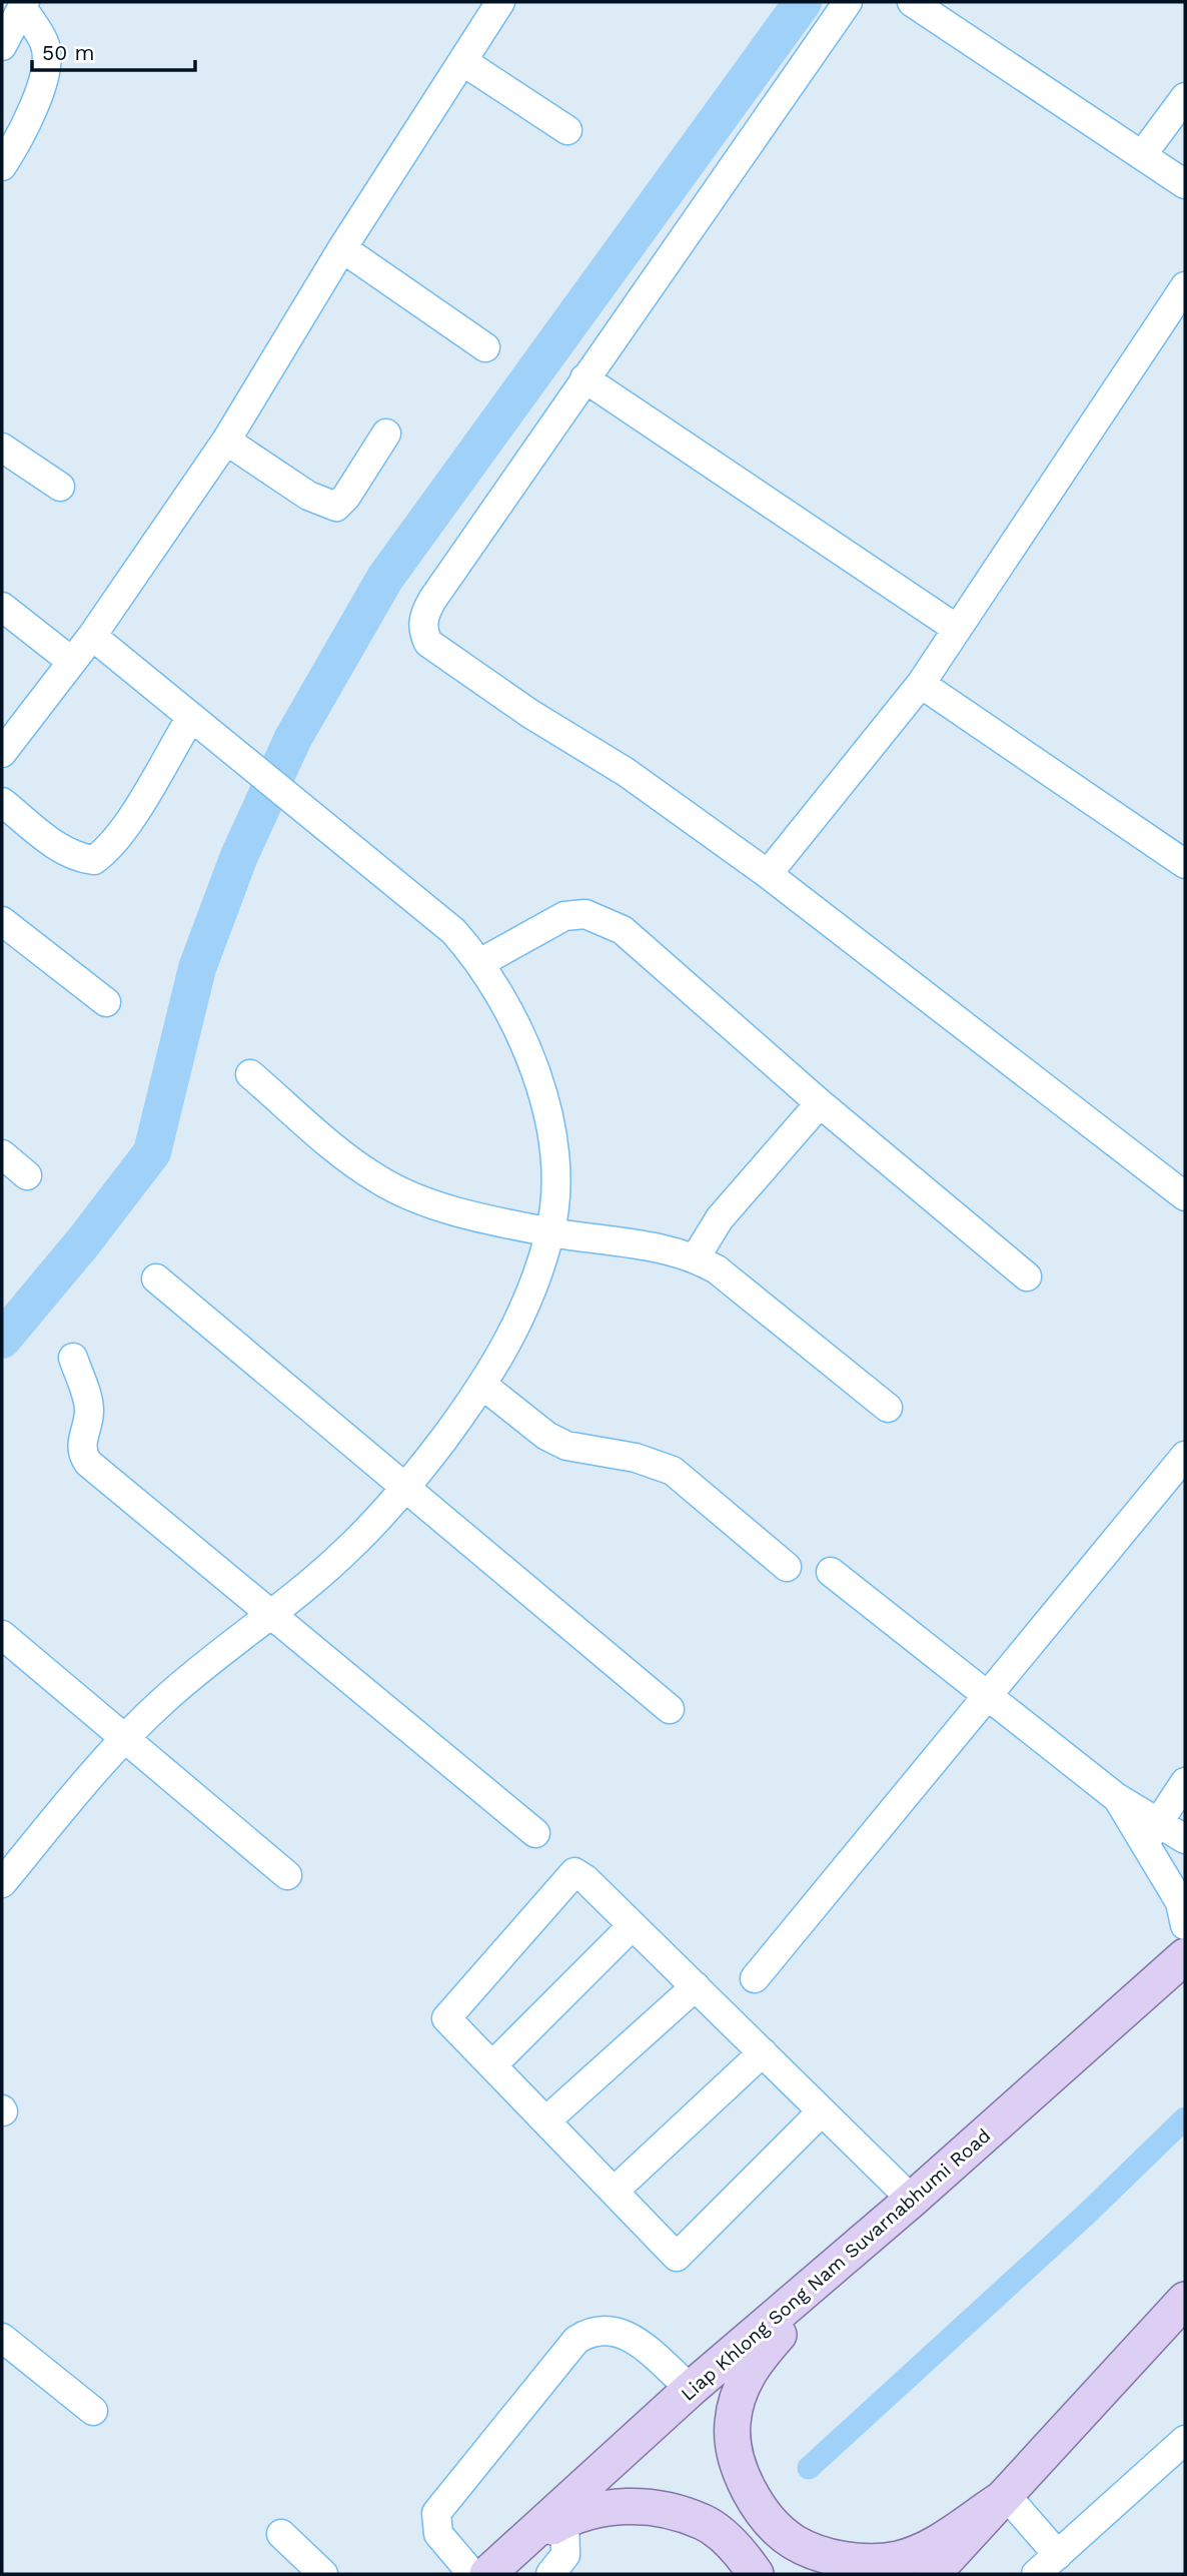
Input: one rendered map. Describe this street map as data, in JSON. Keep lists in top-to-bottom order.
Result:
{
  "streets": {
    "main road": ["Liap Khlong Song Nam Suvarnabhumi Road"]
  },
  "scale_bar": "50 m"
}
